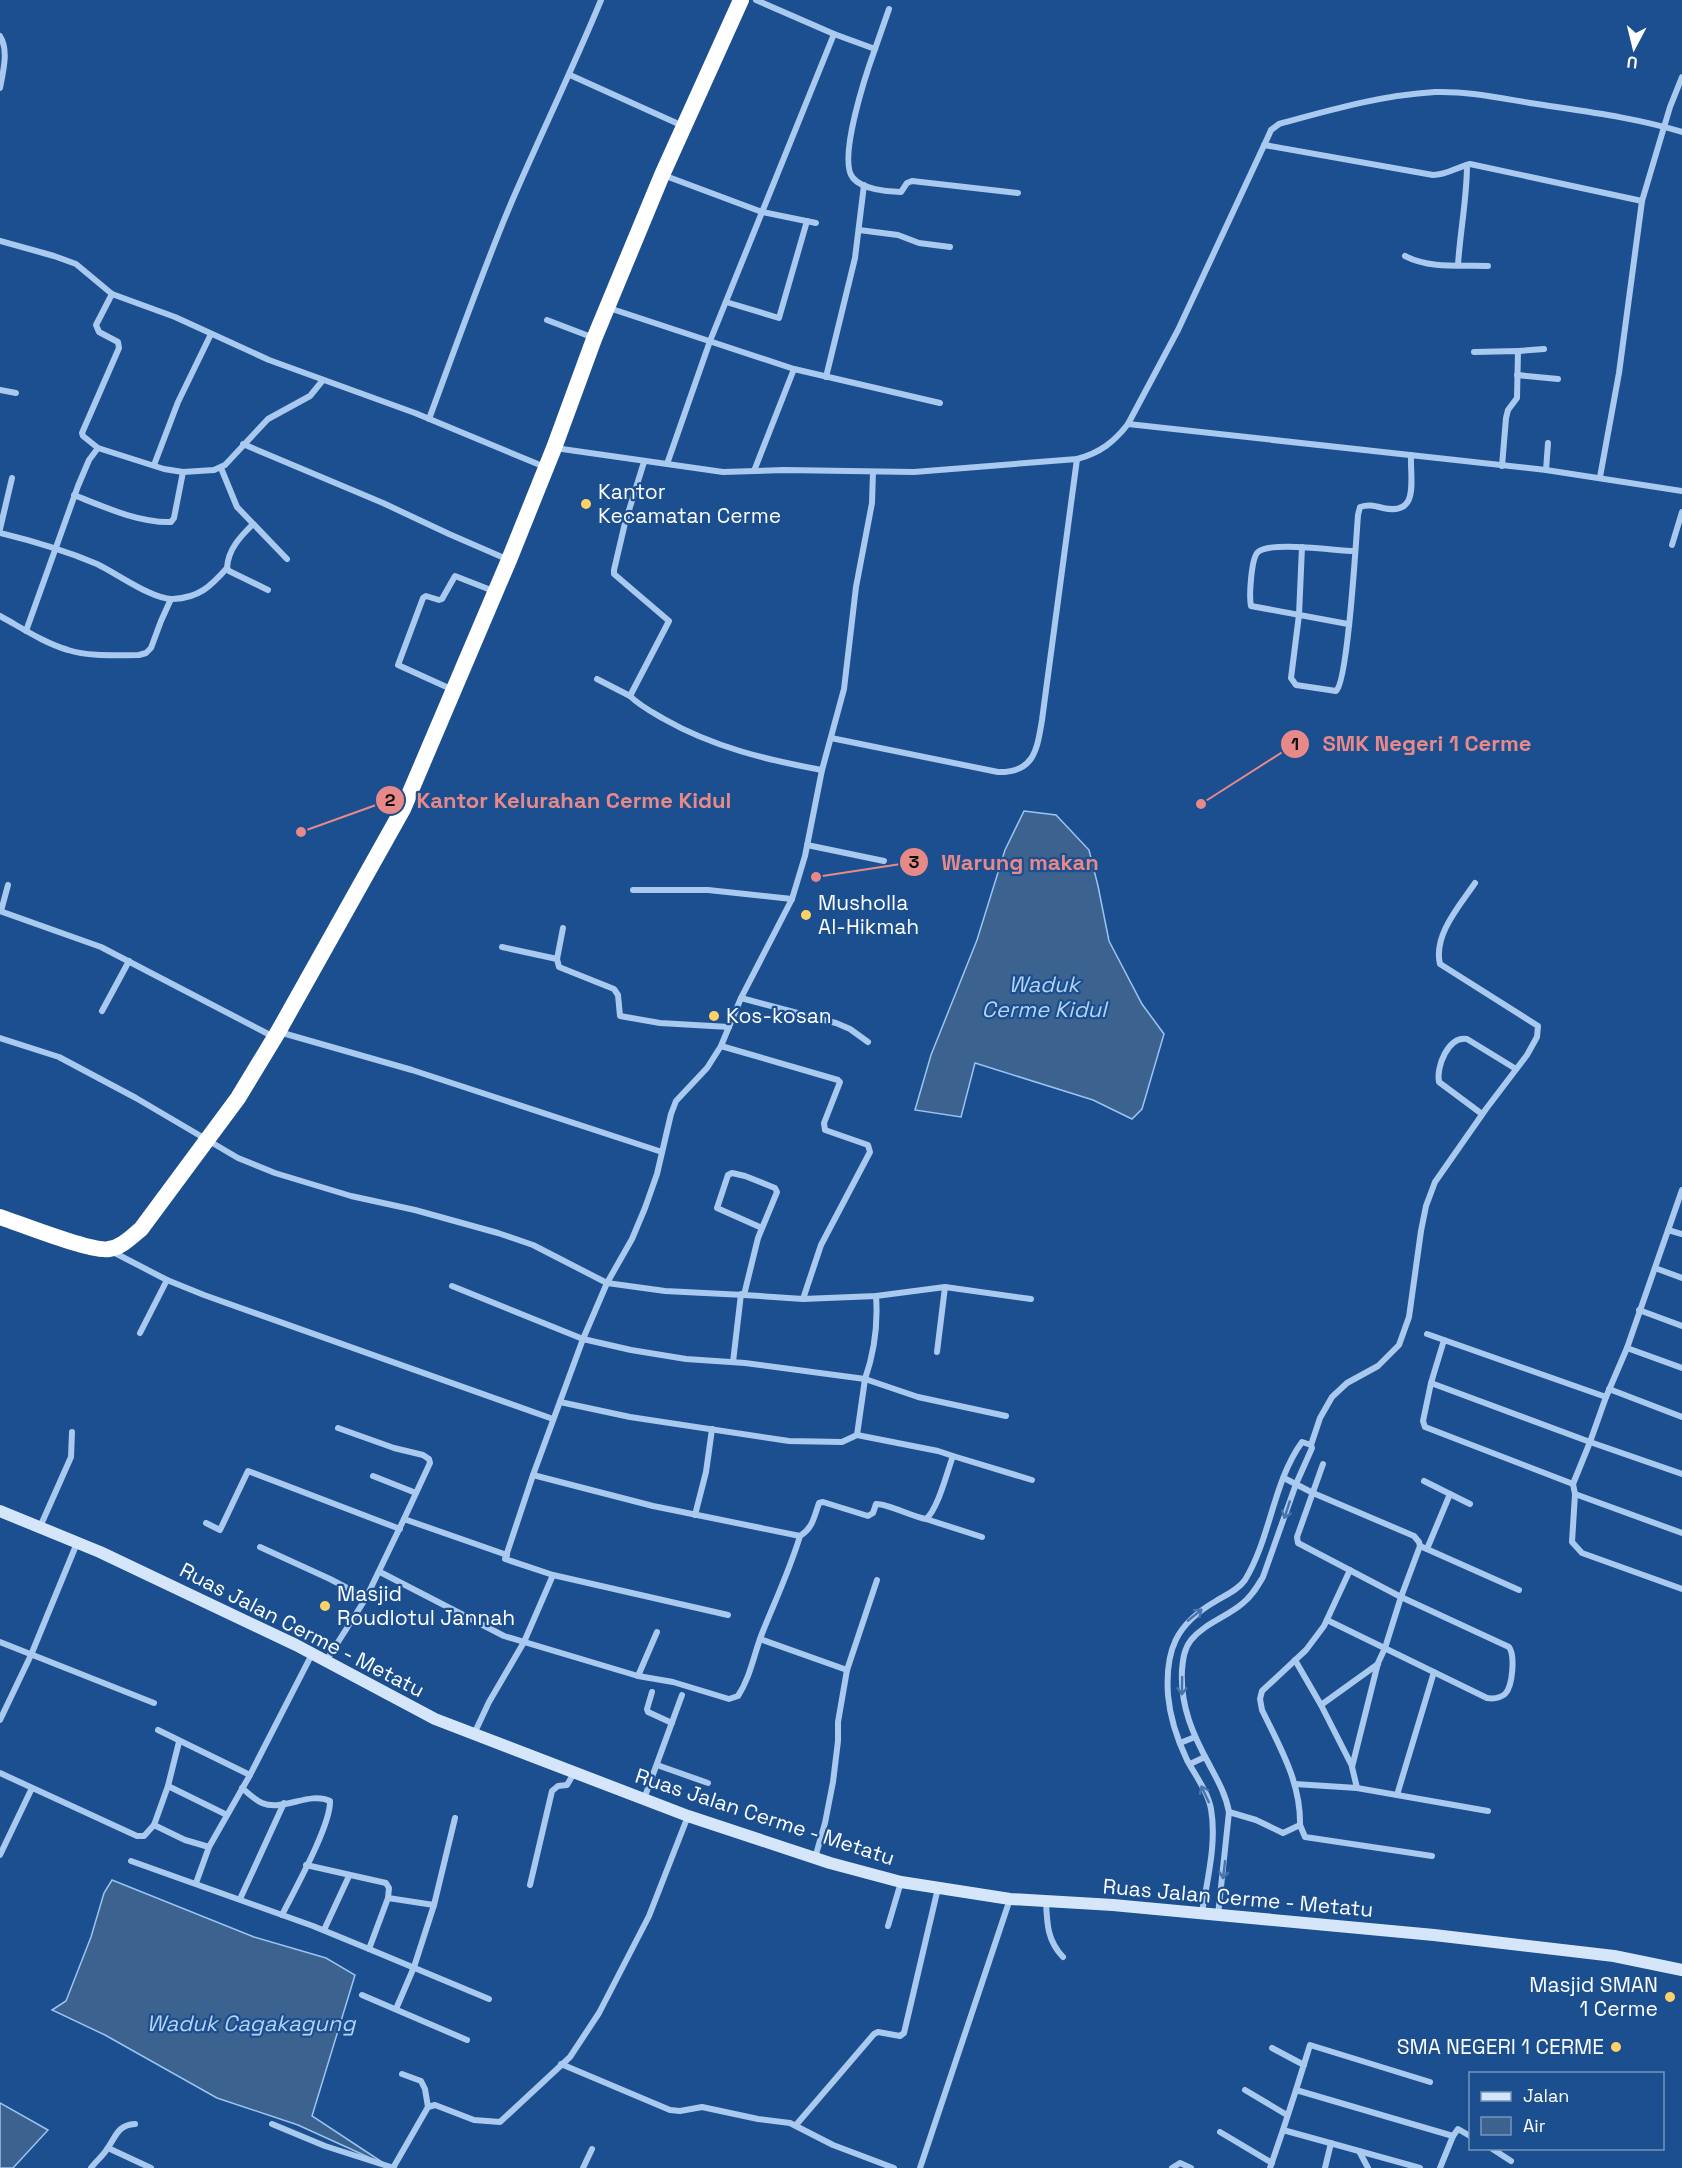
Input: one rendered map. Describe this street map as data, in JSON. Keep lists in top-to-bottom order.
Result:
{
  "streets": {
    "main road": ["Ruas Jalan Cerme - Metatu"]
  },
  "water": ["Waduk Cerme Kidul", "Waduk Cagakagung"],
  "places": [
    "Kantor Kecamatan Cerme",
    "SMK Negeri 1 Cerme",
    "Kantor Kelurahan Cerme Kidul",
    "Warung makan",
    "Musholla Al-Hikmah",
    "Kos-kosan",
    "Masjid Roudlotul Jannah",
    "Masjid SMAN 1 Cerme",
    "SMA NEGERI 1 CERME"
  ],
  "legend": ["Jalan", "Air"],
  "north": "bottom"
}
